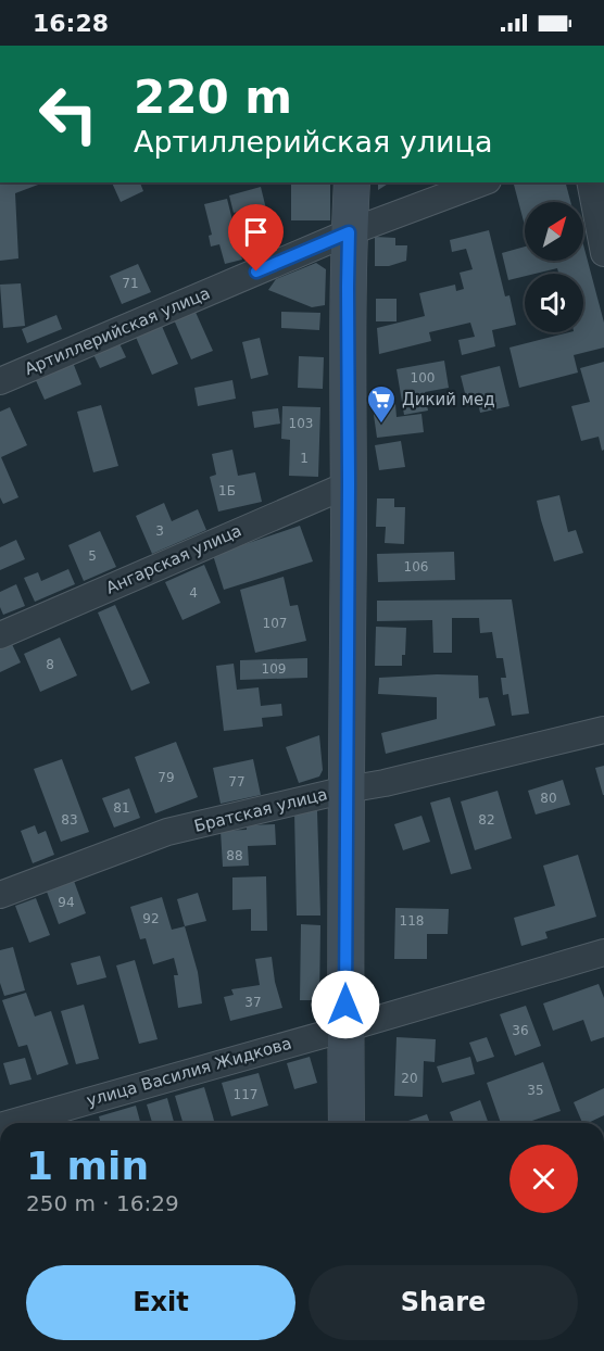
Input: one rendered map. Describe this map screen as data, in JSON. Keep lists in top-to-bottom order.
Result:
{
  "streets": {
    "street": [
      "Артиллерийская улица",
      "Ангарская улица",
      "Братская улица",
      "улица Василия Жидкова"
    ]
  },
  "places": {
    "supermarket": ["Дикий мед"]
  },
  "house_numbers": [
    "71",
    "100",
    "103",
    "1",
    "1Б",
    "3",
    "5",
    "106",
    "4",
    "107",
    "8",
    "109",
    "79",
    "77",
    "80",
    "81",
    "83",
    "82",
    "88",
    "94",
    "92",
    "118",
    "37",
    "36",
    "20",
    "35",
    "117"
  ],
  "north": "top right",
  "page": {
    "status": "16:28",
    "turn": ["220 m", "Артиллерийская улица"],
    "heading": ["1 min", "250 m · 16:29"],
    "buttons": ["Exit", "Share"]
  }
}
